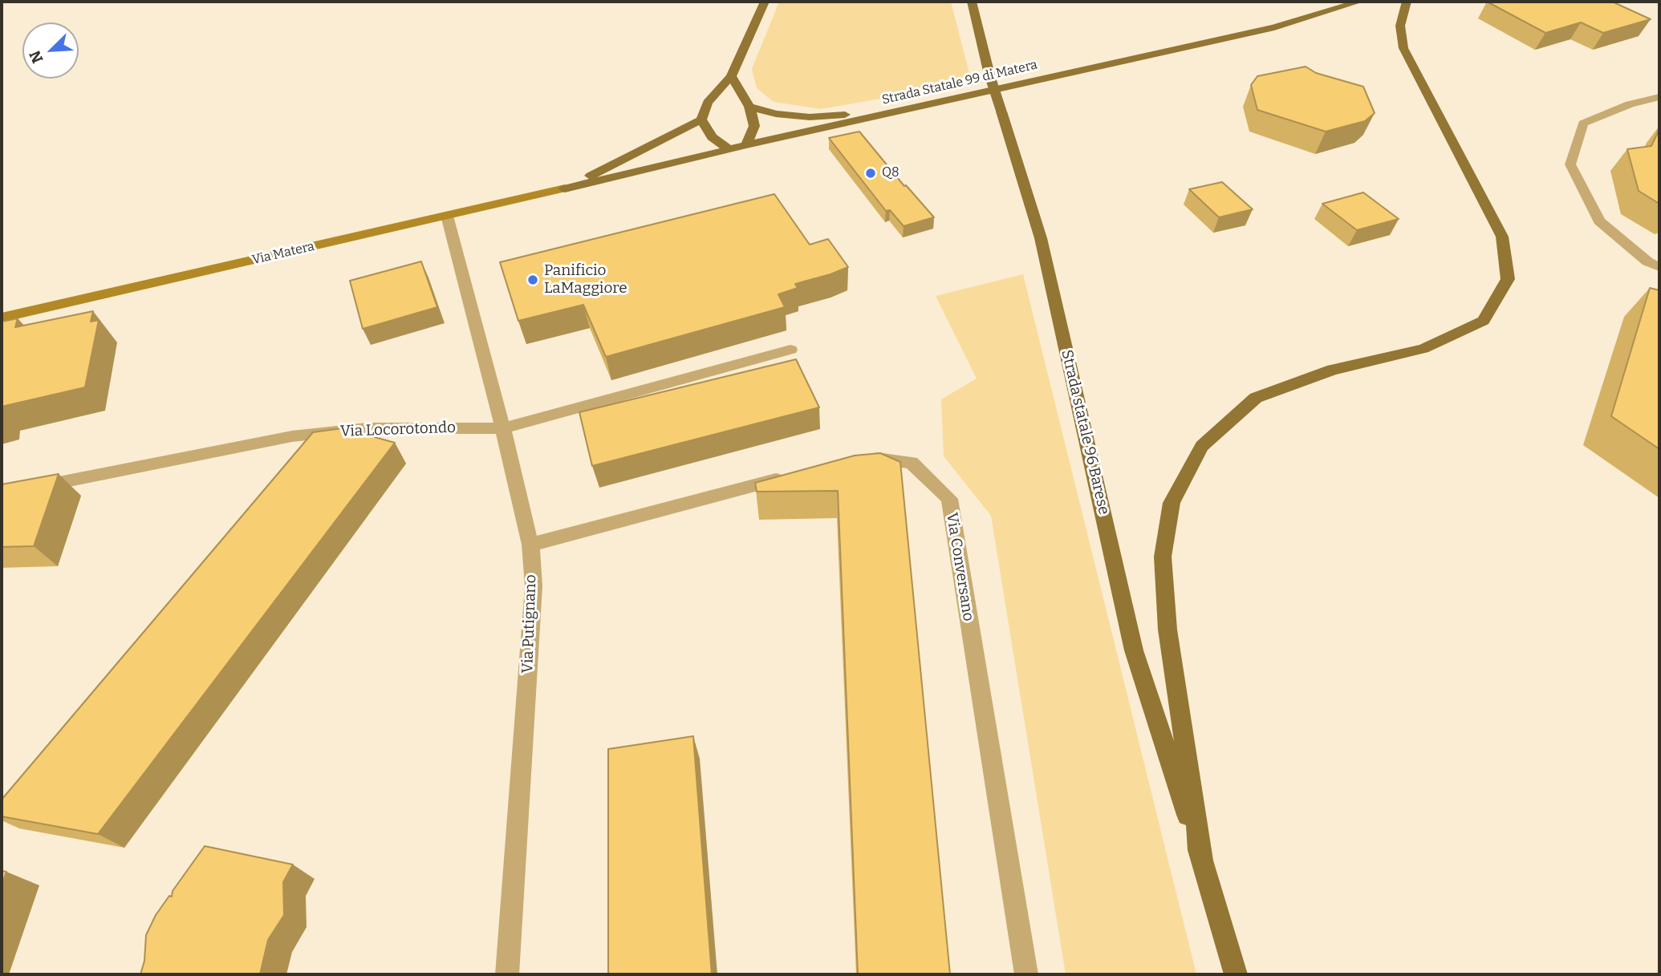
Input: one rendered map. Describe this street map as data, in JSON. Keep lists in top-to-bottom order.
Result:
{
  "streets": {
    "main road": ["Strada Statale 99 di Matera", "Strada statale 96 Barese"],
    "street": [
      "Via Matera",
      "Via Locorotondo",
      "Via Conversano",
      "Via Putignano"
    ]
  },
  "crossings": [
    ["Strada Statale 99 di Matera", "Via Matera"],
    ["Via Matera", "Via Putignano"],
    ["Via Locorotondo", "Via Putignano"]
  ],
  "places": ["Q8", "Panificio LaMaggiore"],
  "north": "bottom left"
}
